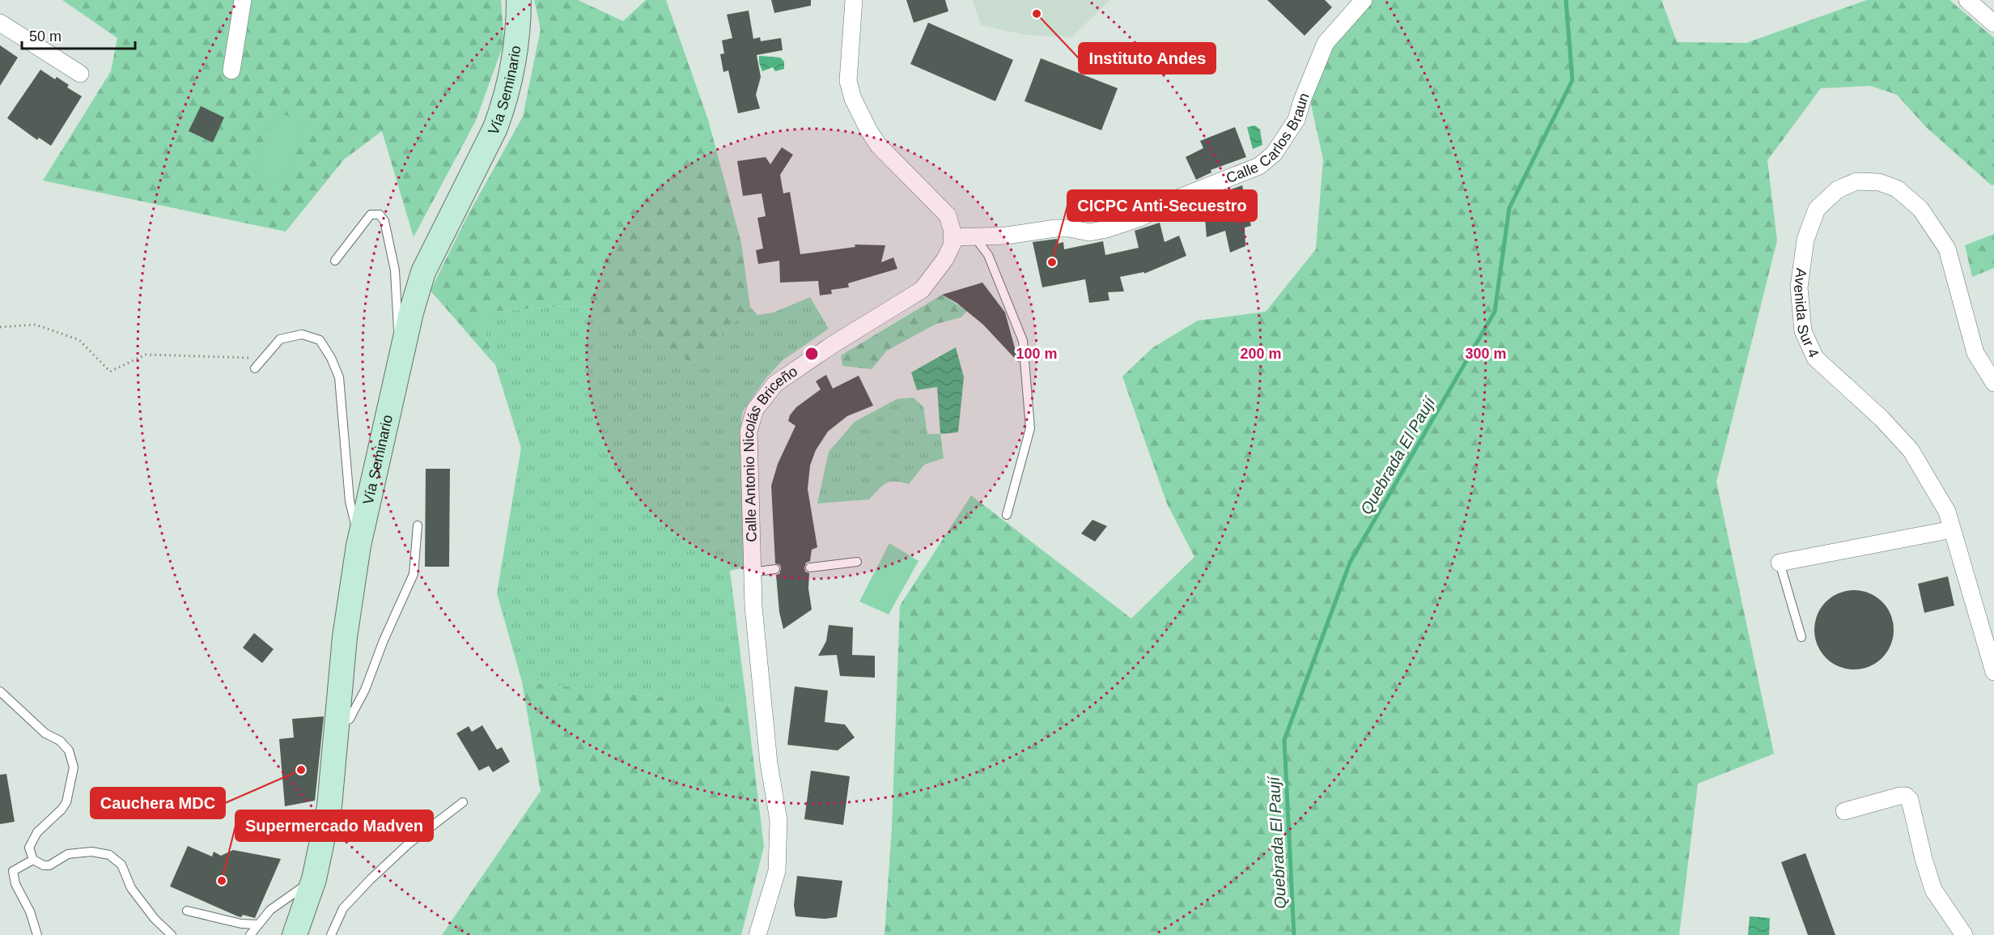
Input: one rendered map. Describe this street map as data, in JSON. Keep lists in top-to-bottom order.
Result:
{
  "streets": {
    "main road": ["Vía Seminario"],
    "street": ["Calle Carlos Braun", "Avenida Sur 4", "Calle Antonio Nicolás Briceño"]
  },
  "crossings": [
    ["Calle Carlos Braun", "Calle Antonio Nicolás Briceño"]
  ],
  "water": ["Quebrada El Paují"],
  "places": [
    "Instituto Andes",
    "CICPC Anti-Secuestro",
    "Cauchera MDC",
    "Supermercado Madven"
  ],
  "scale_bar": "50 m",
  "rings": ["100 m", "200 m", "300 m"]
}
